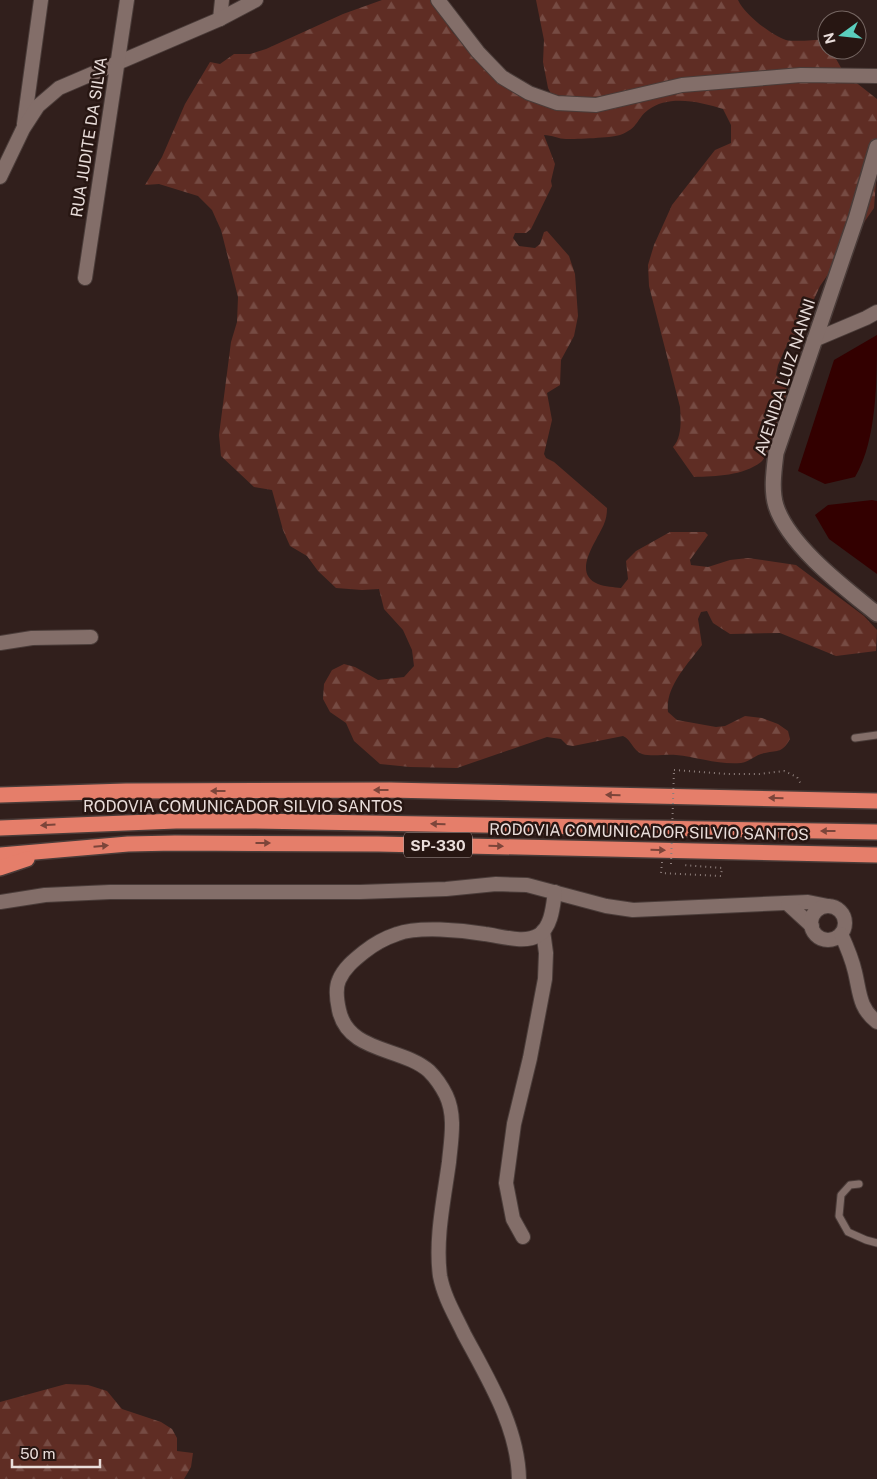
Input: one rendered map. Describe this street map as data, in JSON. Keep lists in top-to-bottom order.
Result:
{
  "streets": {
    "highway": ["RODOVIA COMUNICADOR SILVIO SANTOS", "SP-330"],
    "street": ["RUA JUDITE DA SILVA", "AVENIDA LUIZ NANNI"]
  },
  "scale_bar": "50 m",
  "north": "left"
}
